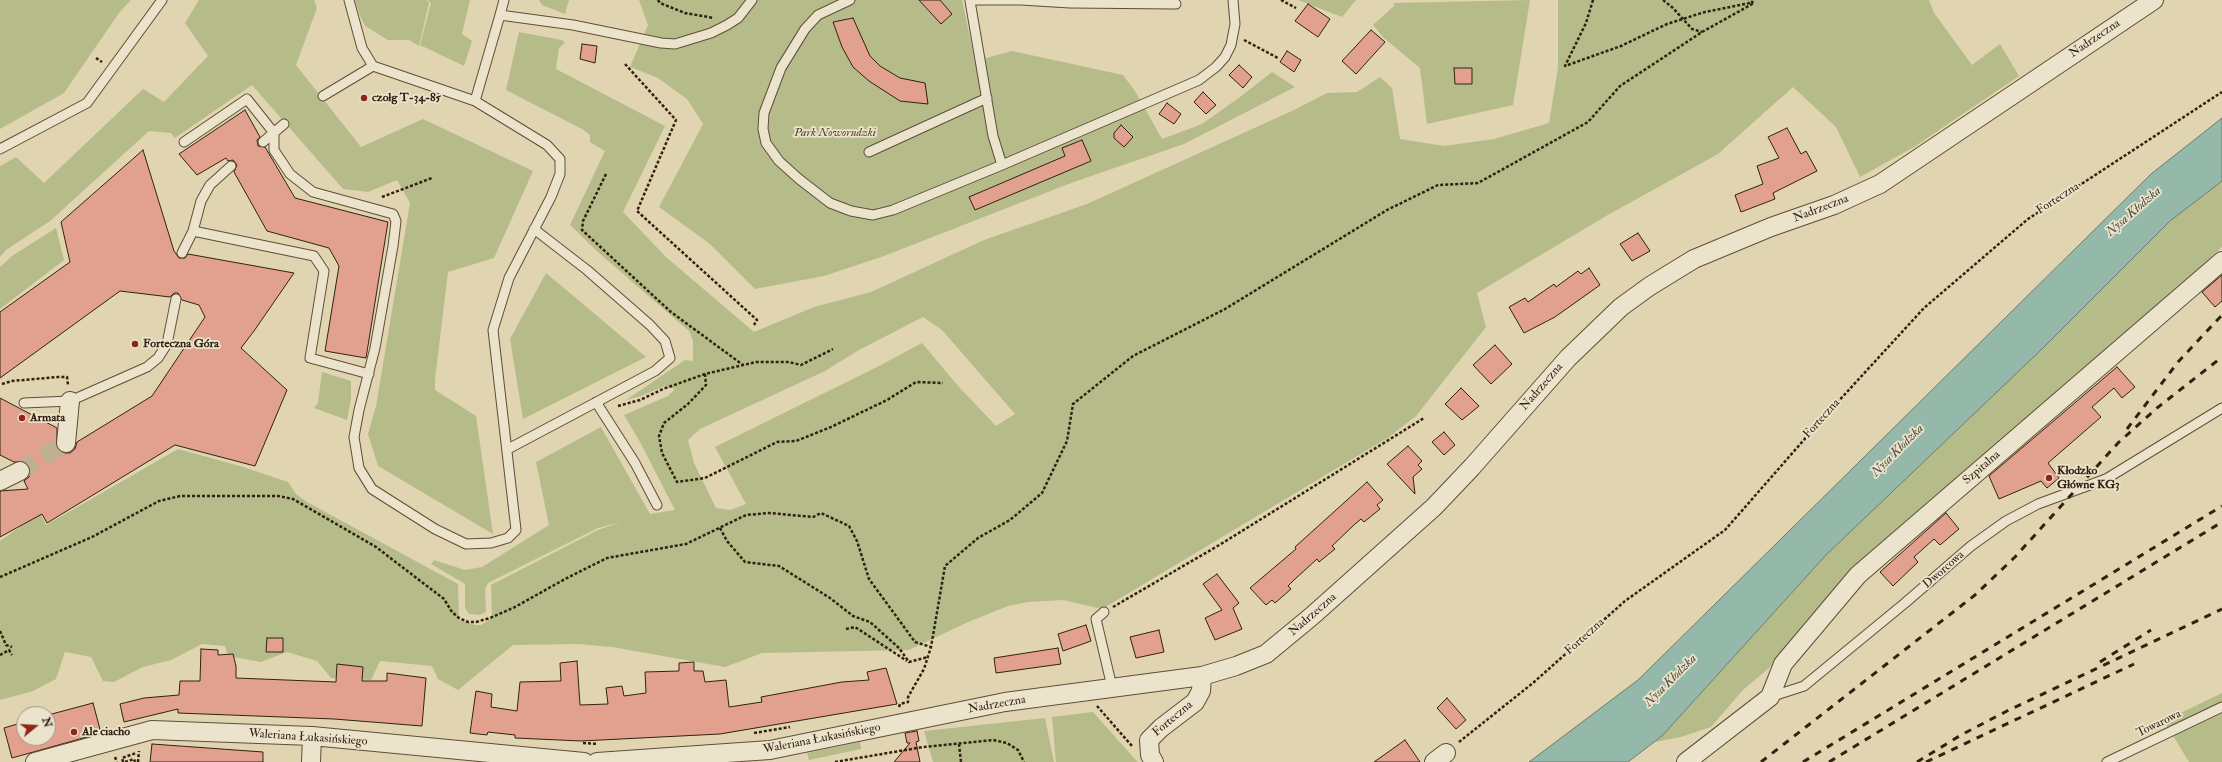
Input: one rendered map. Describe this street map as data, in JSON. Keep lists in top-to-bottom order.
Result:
{
  "streets": {
    "street": [
      "Nadrzeczna",
      "Forteczna",
      "Szpitalna",
      "Dworcowa",
      "Waleriana Łukasińskiego"
    ],
    "lane": ["Towarowa"]
  },
  "crossings": [
    ["Nadrzeczna", "Forteczna"],
    ["Nadrzeczna", "Waleriana Łukasińskiego"],
    ["Szpitalna", "Dworcowa"]
  ],
  "water": ["Nysa Kłodzka"],
  "parks": ["Park Noworudzki"],
  "places": [
    "czołg T-34-85",
    "Forteczna Góra",
    "Armata",
    "Kłodzko Główne KG3",
    "Ale ciacho"
  ],
  "north": "right"
}
